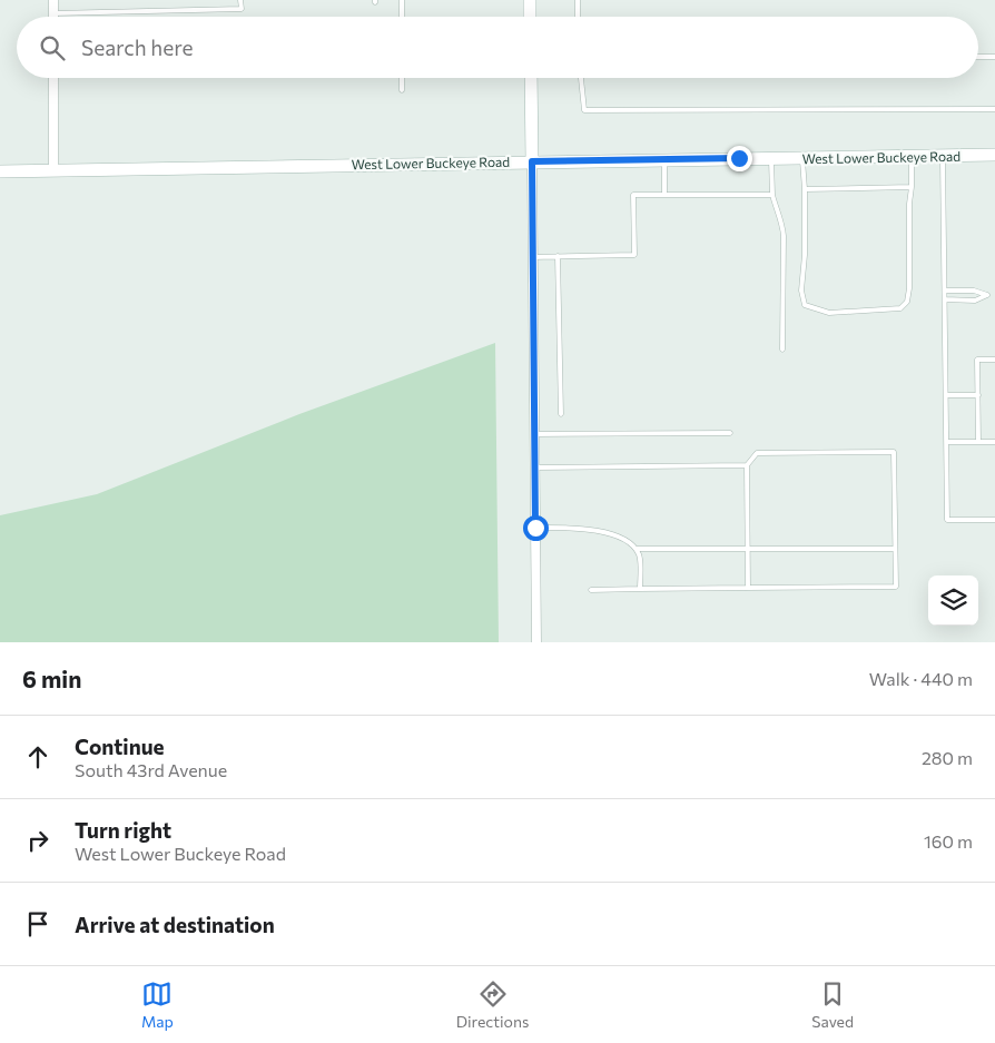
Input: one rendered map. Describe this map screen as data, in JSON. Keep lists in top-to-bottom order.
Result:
{
  "streets": {
    "main road": ["West Lower Buckeye Road"]
  },
  "page": {
    "search": "Search here",
    "heading": ["6 min", "Walk · 440 m"],
    "list": [
      ["Continue", "South 43rd Avenue", "280 m"],
      ["Turn right", "West Lower Buckeye Road", "160 m"],
      "Arrive at destination"
    ],
    "nav": ["Map", "Directions", "Saved"]
  }
}
